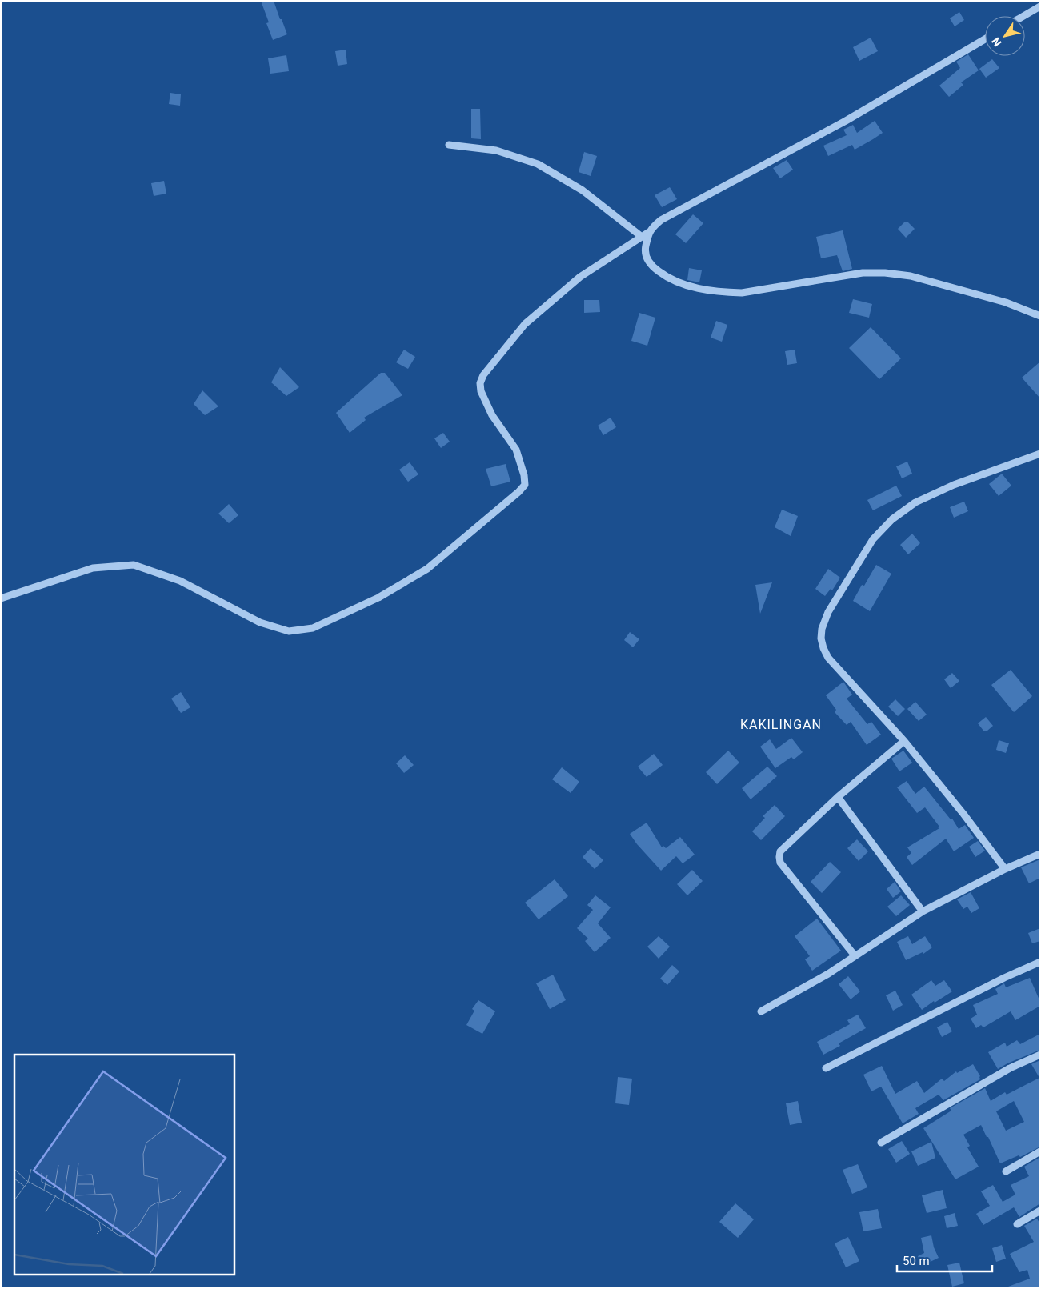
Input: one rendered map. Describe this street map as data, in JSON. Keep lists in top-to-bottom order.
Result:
{
  "districts": ["KAKILINGAN"],
  "scale_bar": "50 m",
  "north": "bottom left"
}
